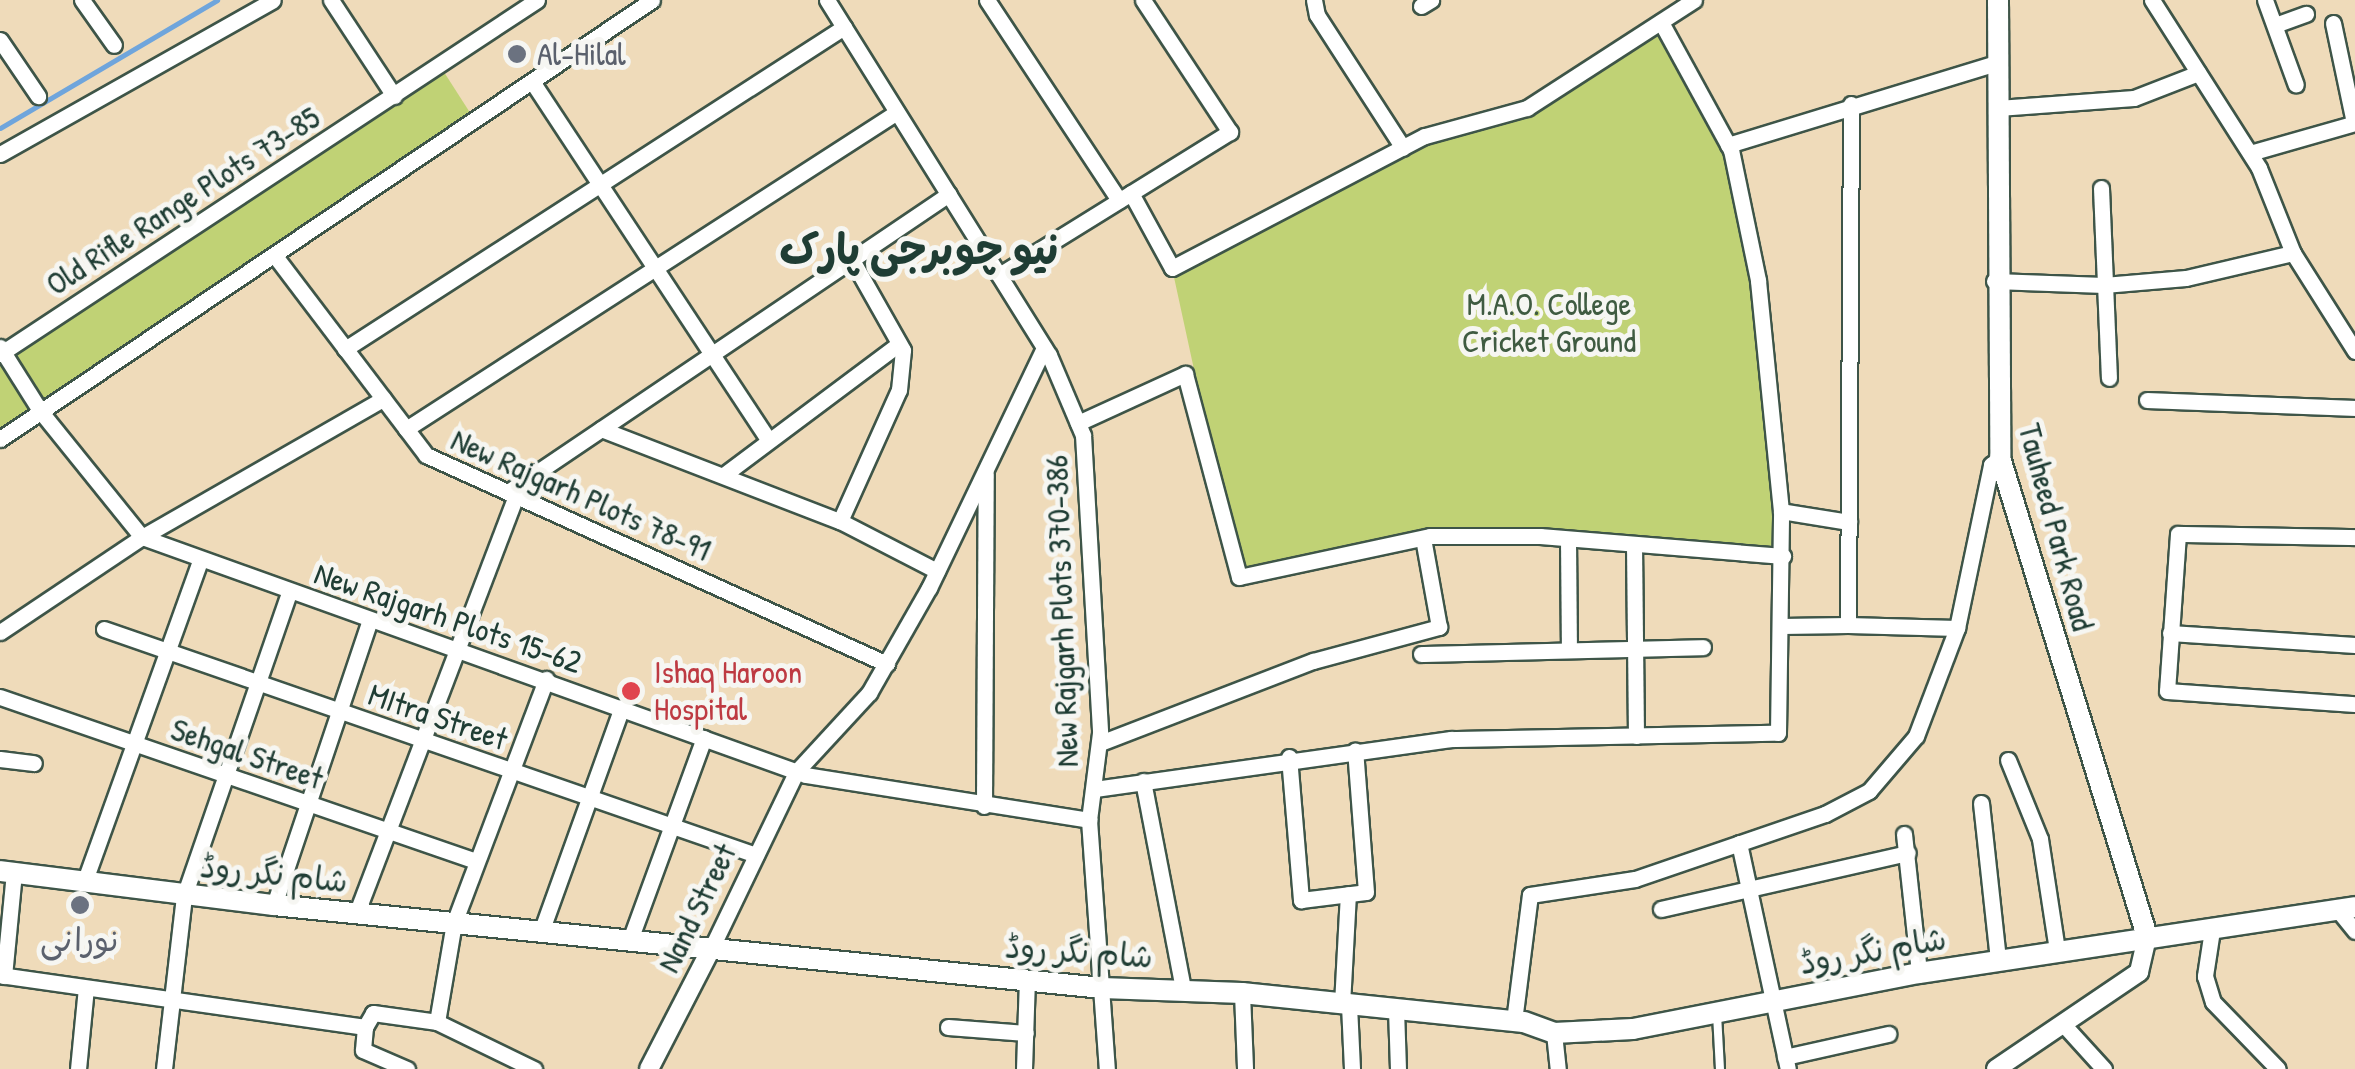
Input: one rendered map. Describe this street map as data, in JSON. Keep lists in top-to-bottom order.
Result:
{
  "streets": {
    "main road": ["Tauheed Park Road", "شام نگر روڈ"],
    "street": [
      "Old Rifle Range Plots 73-85",
      "New Rajgarh Plots 78-91",
      "New Rajgarh Plots 370-386",
      "New Rajgarh Plots 15-62",
      "MItra Street",
      "Sehgal Street",
      "Nand Street"
    ]
  },
  "crossings": [
    ["New Rajgarh Plots 78-91", "Nand Street"],
    ["Tauheed Park Road", "شام نگر روڈ"],
    ["New Rajgarh Plots 370-386", "New Rajgarh Plots 15-62"],
    ["New Rajgarh Plots 370-386", "شام نگر روڈ"],
    ["New Rajgarh Plots 370-386", "Nand Street"],
    ["New Rajgarh Plots 15-62", "Nand Street"],
    ["MItra Street", "Nand Street"],
    ["شام نگر روڈ", "Nand Street"]
  ],
  "districts": ["نیو چوبرجی پارک"],
  "parks": ["M.A.O. College Cricket Ground"],
  "places": ["Al-Hilal", "Ishaq Haroon Hospital", "نورانی"]
}
